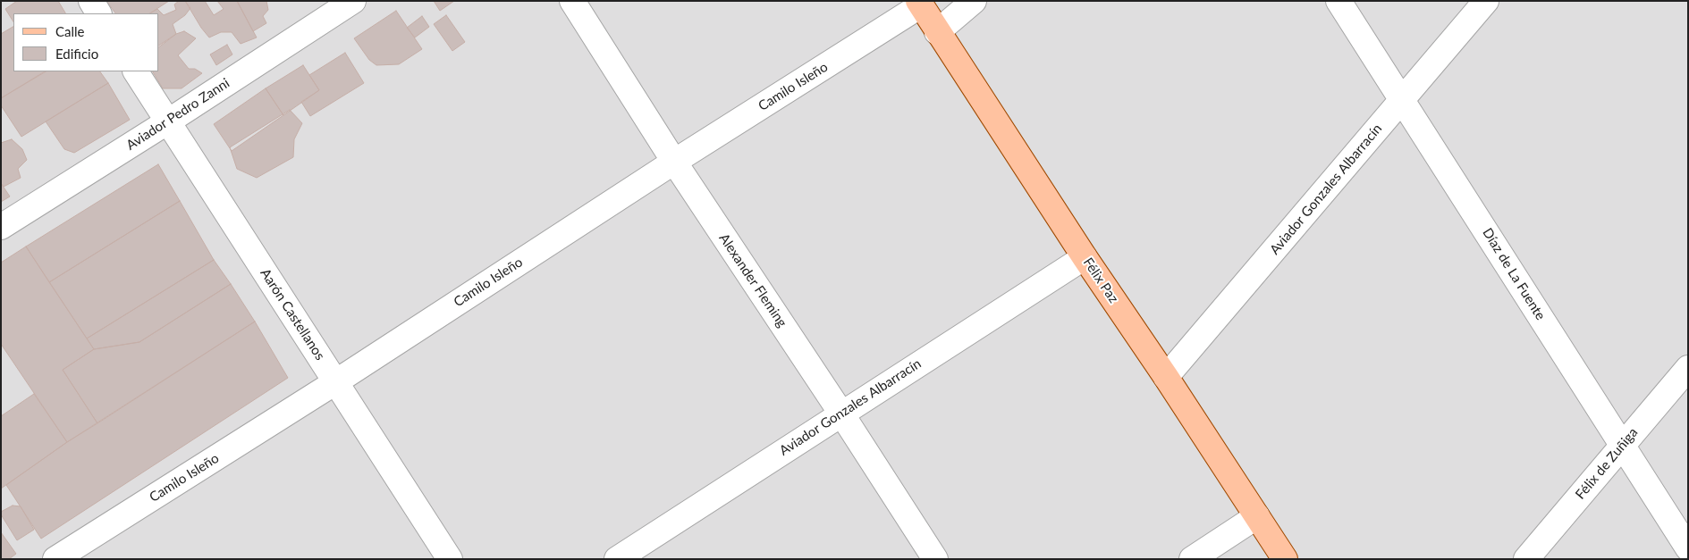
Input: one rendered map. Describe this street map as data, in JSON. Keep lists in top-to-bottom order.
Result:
{
  "streets": {
    "main road": ["Félix Paz"],
    "street": [
      "Camilo Isleño",
      "Aviador Pedro Zanni",
      "Aviador Gonzales Albarracín",
      "Díaz de La Fuente",
      "Alexander Fleming",
      "Aarón Castellanos",
      "Félix de Zuñiga"
    ]
  },
  "crossings": [
    ["Camilo Isleño", "Alexander Fleming"],
    ["Camilo Isleño", "Félix Paz"],
    ["Camilo Isleño", "Aarón Castellanos"],
    ["Aviador Pedro Zanni", "Aarón Castellanos"],
    ["Aviador Gonzales Albarracín", "Díaz de La Fuente"],
    ["Aviador Gonzales Albarracín", "Alexander Fleming"],
    ["Aviador Gonzales Albarracín", "Félix Paz"],
    ["Díaz de La Fuente", "Félix de Zuñiga"]
  ],
  "legend": ["Calle", "Edificio"]
}
